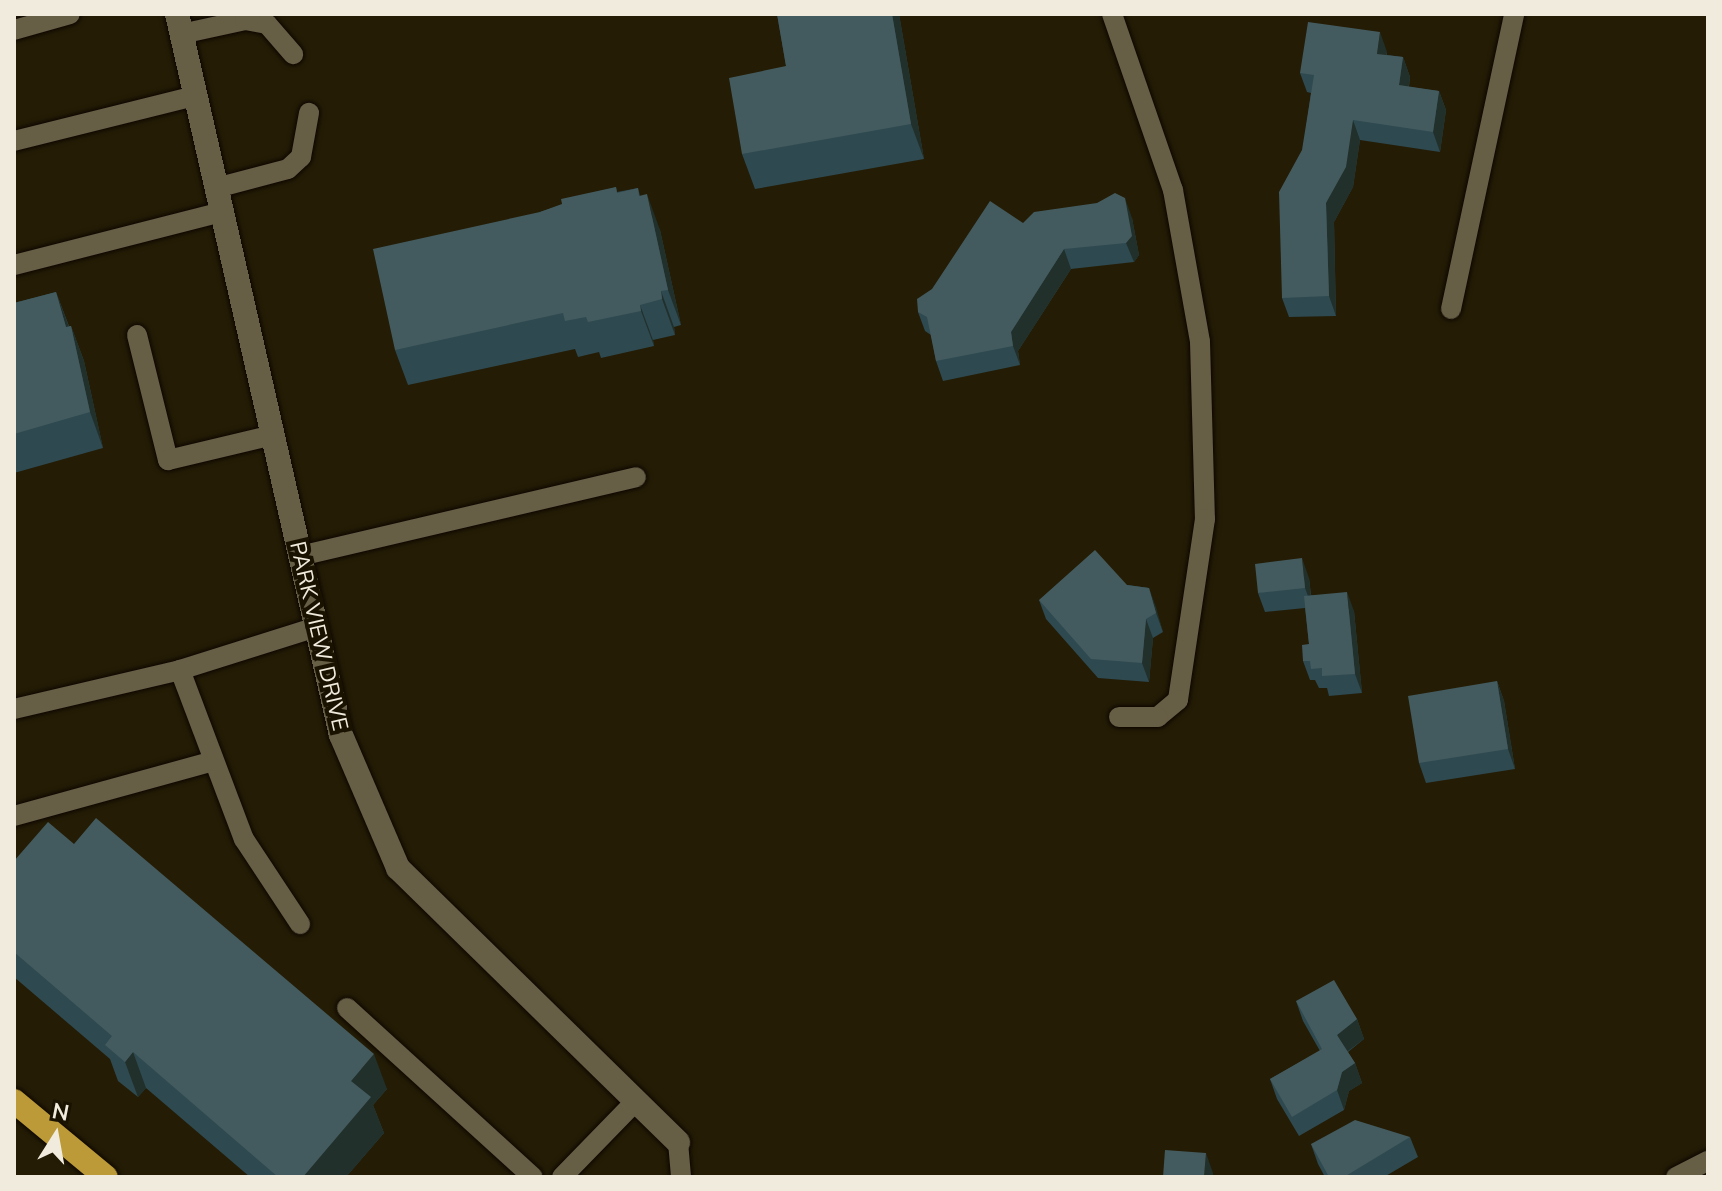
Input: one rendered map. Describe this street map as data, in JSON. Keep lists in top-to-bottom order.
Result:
{
  "streets": {
    "street": ["PARK VIEW DRIVE"]
  },
  "north": "top"
}
